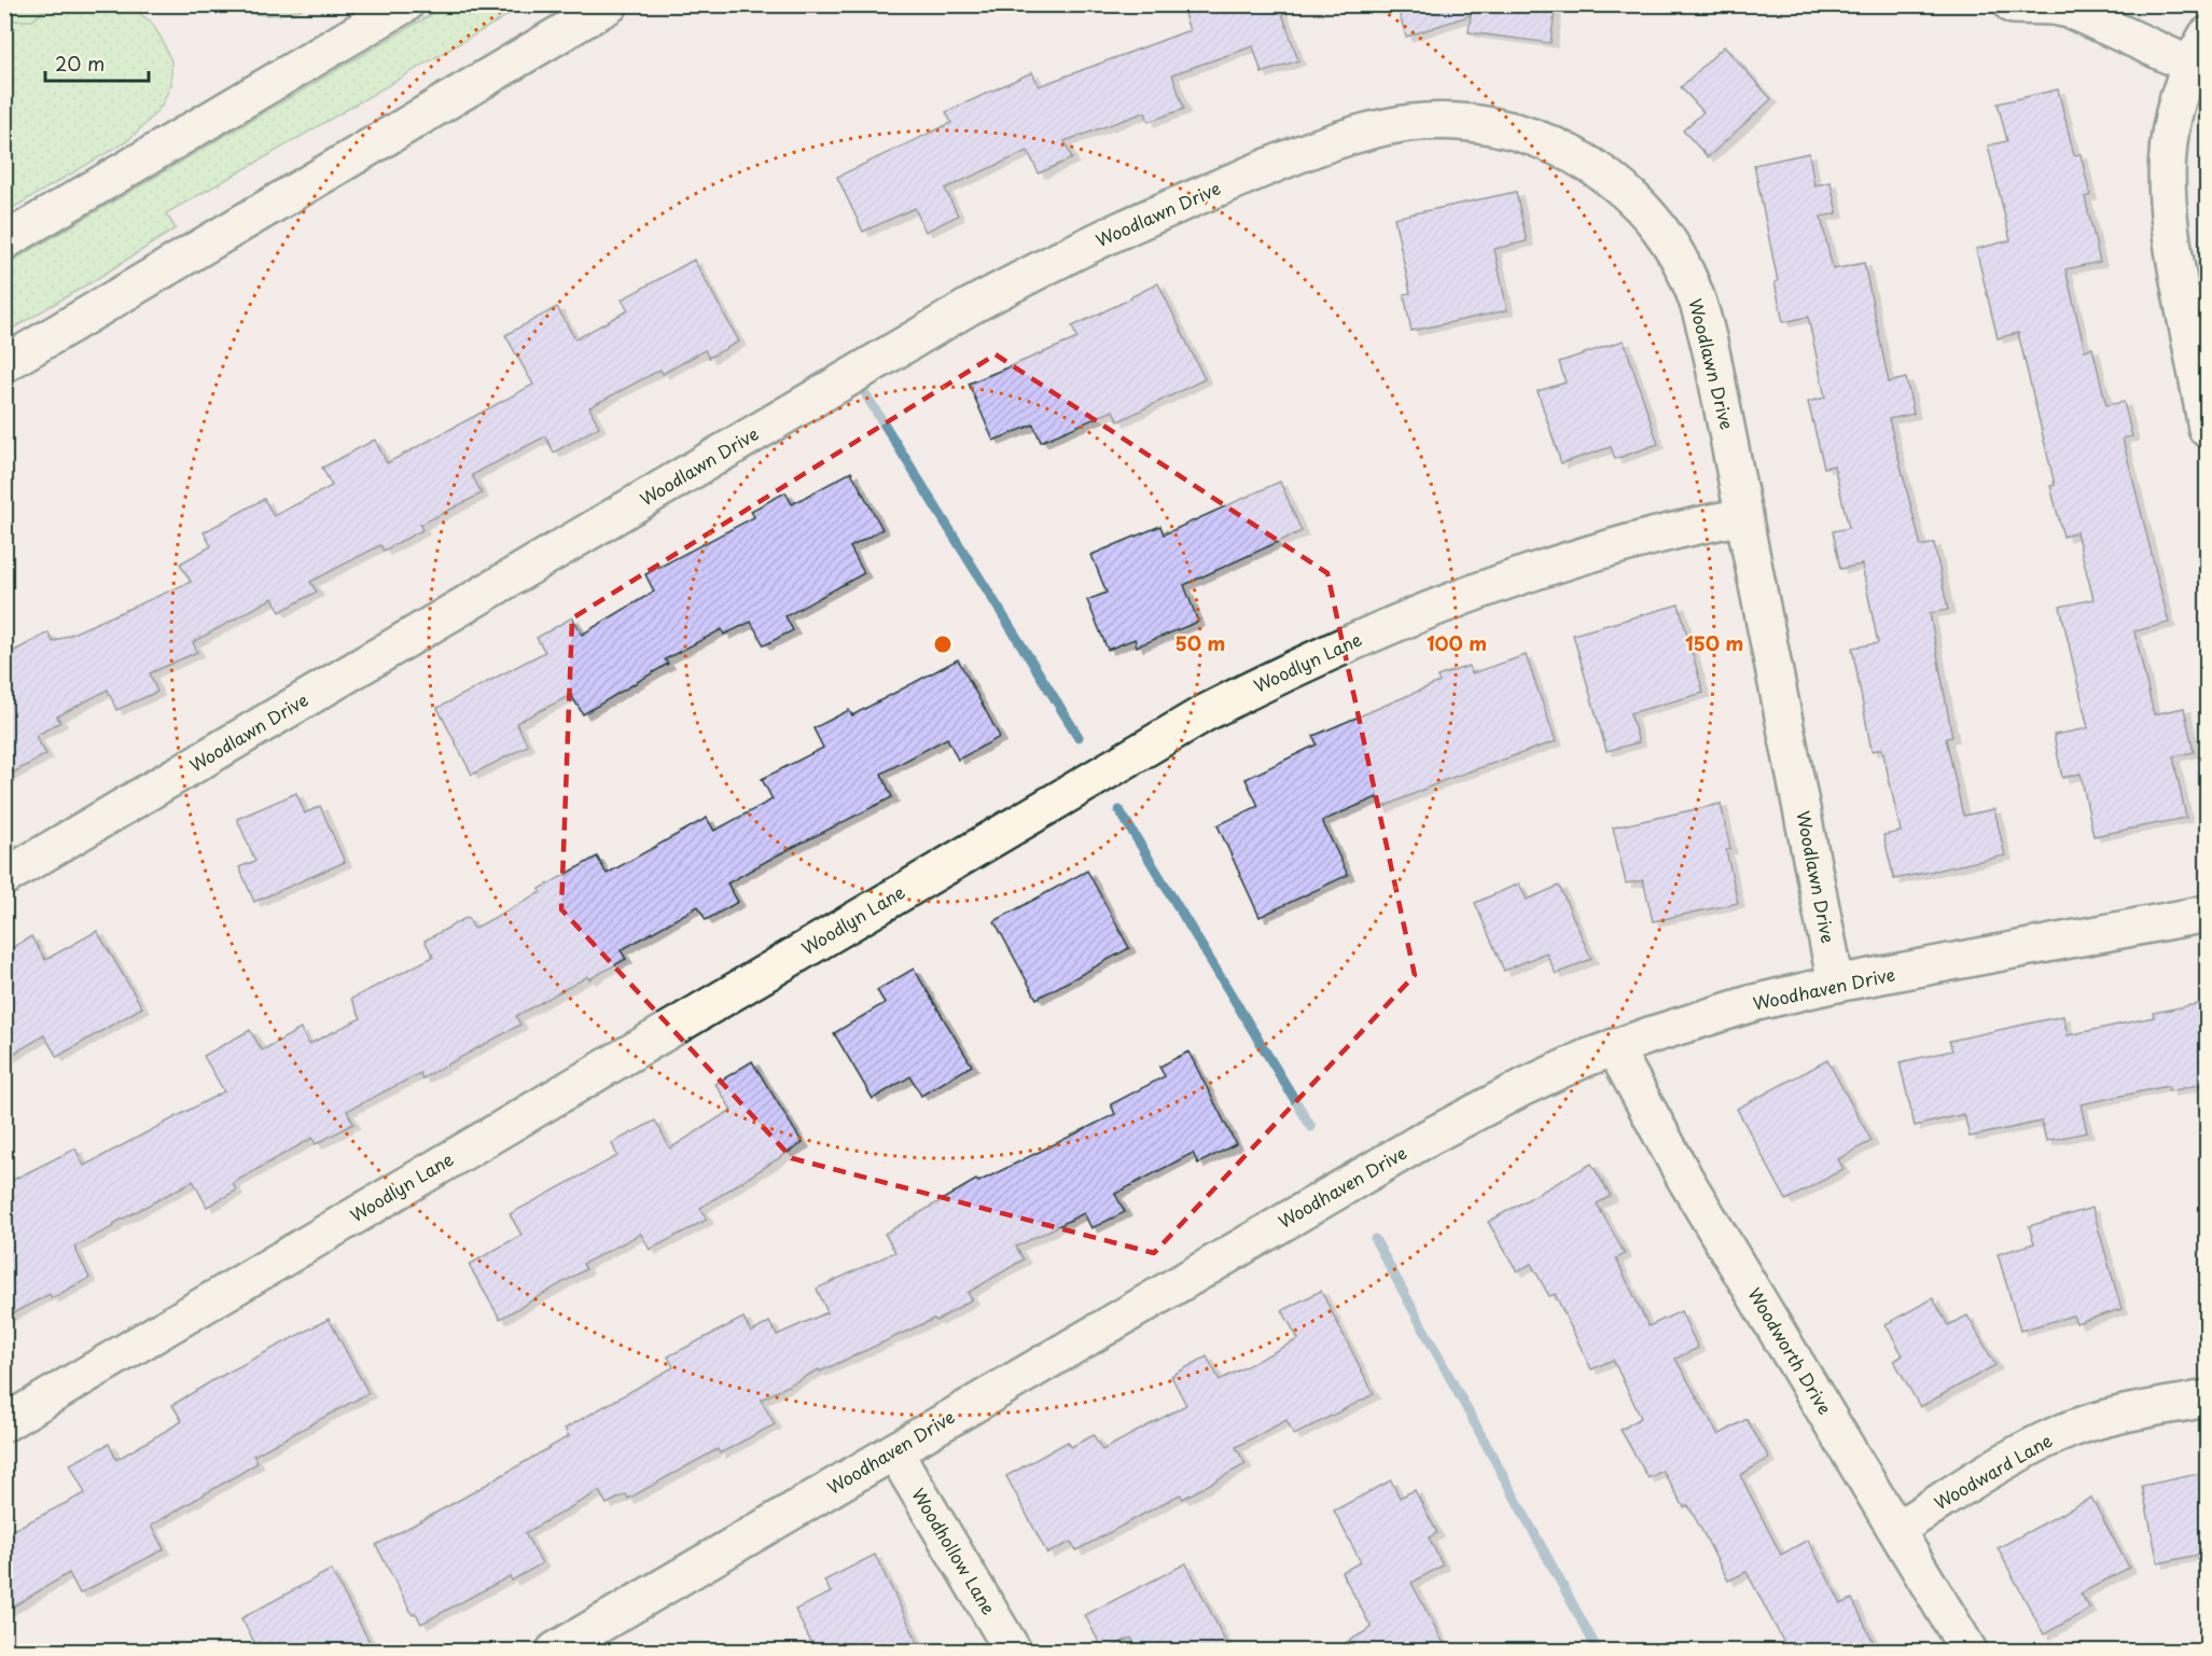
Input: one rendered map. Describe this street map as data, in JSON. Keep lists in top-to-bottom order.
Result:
{
  "streets": {
    "street": [
      "Woodlawn Drive",
      "Woodlyn Lane",
      "Woodhaven Drive",
      "Woodworth Drive",
      "Woodward Lane",
      "Woodhollow Lane"
    ]
  },
  "crossings": [
    ["Woodlawn Drive", "Woodlyn Lane"],
    ["Woodlawn Drive", "Woodhaven Drive"],
    ["Woodhaven Drive", "Woodworth Drive"],
    ["Woodhaven Drive", "Woodhollow Lane"],
    ["Woodworth Drive", "Woodward Lane"]
  ],
  "scale_bar": "20 m",
  "rings": ["50 m", "100 m", "150 m"]
}
